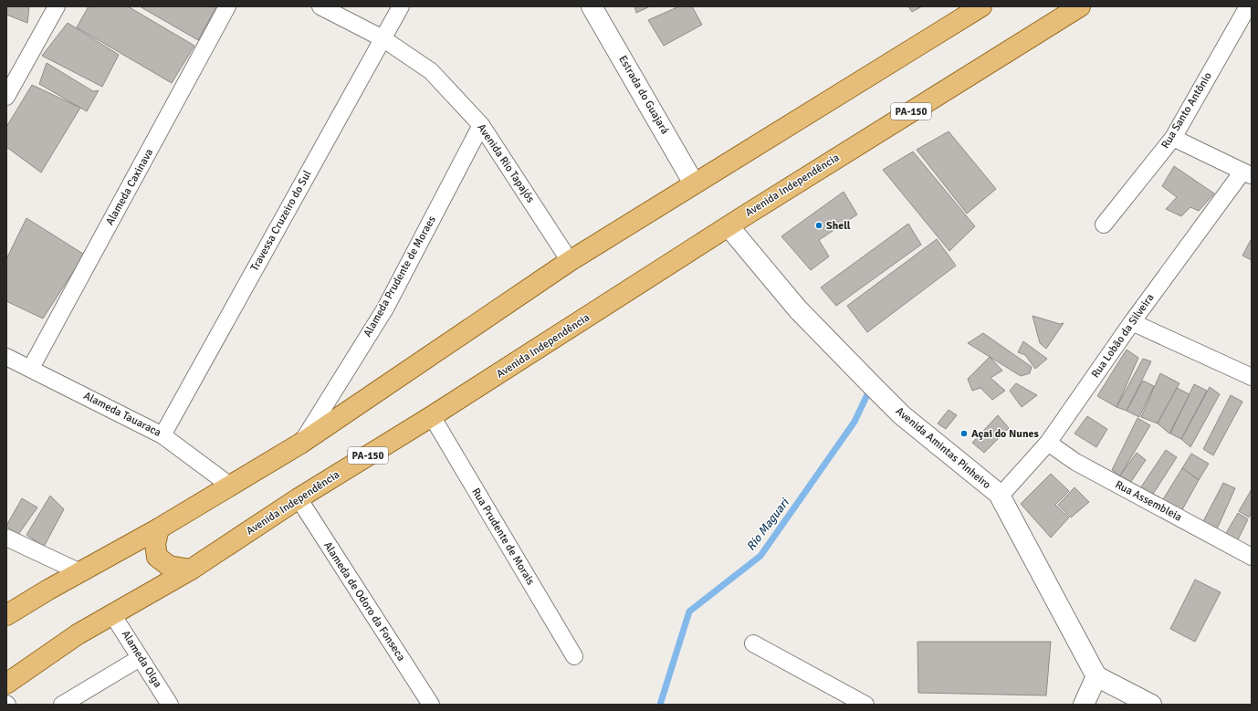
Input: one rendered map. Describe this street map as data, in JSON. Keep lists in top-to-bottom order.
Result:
{
  "streets": {
    "main road": ["PA-150", "Avenida Independência"],
    "street": [
      "Estrada do Guajará",
      "Rua Santo Antônio",
      "Avenida Rio Tapajós",
      "Alameda Caxinava",
      "Travessa Cruzeiro do Sul",
      "Alameda Prudente de Moraes",
      "Rua Lobão da Silveira",
      "Alameda Tauaraca",
      "Avenida Amintas Pinheiro",
      "Rua Assembleia",
      "Rua Prudente de Morais",
      "Alameda de Odoro da Fonseca",
      "Alameda Olga"
    ]
  },
  "crossings": [
    ["Avenida Rio Tapajós", "Travessa Cruzeiro do Sul"],
    ["Avenida Rio Tapajós", "Alameda Prudente de Moraes"],
    ["Avenida Independência", "Avenida Amintas Pinheiro"],
    ["Avenida Independência", "Rua Prudente de Morais"],
    ["Avenida Independência", "Alameda de Odoro da Fonseca"],
    ["Avenida Independência", "Alameda Olga"],
    ["Alameda Caxinava", "Alameda Tauaraca"],
    ["Travessa Cruzeiro do Sul", "Alameda Tauaraca"],
    ["Rua Lobão da Silveira", "Avenida Amintas Pinheiro"],
    ["Rua Lobão da Silveira", "Rua Assembleia"]
  ],
  "water": ["Rio Maguari"],
  "places": ["Shell", "Açai do Nunes"]
}
